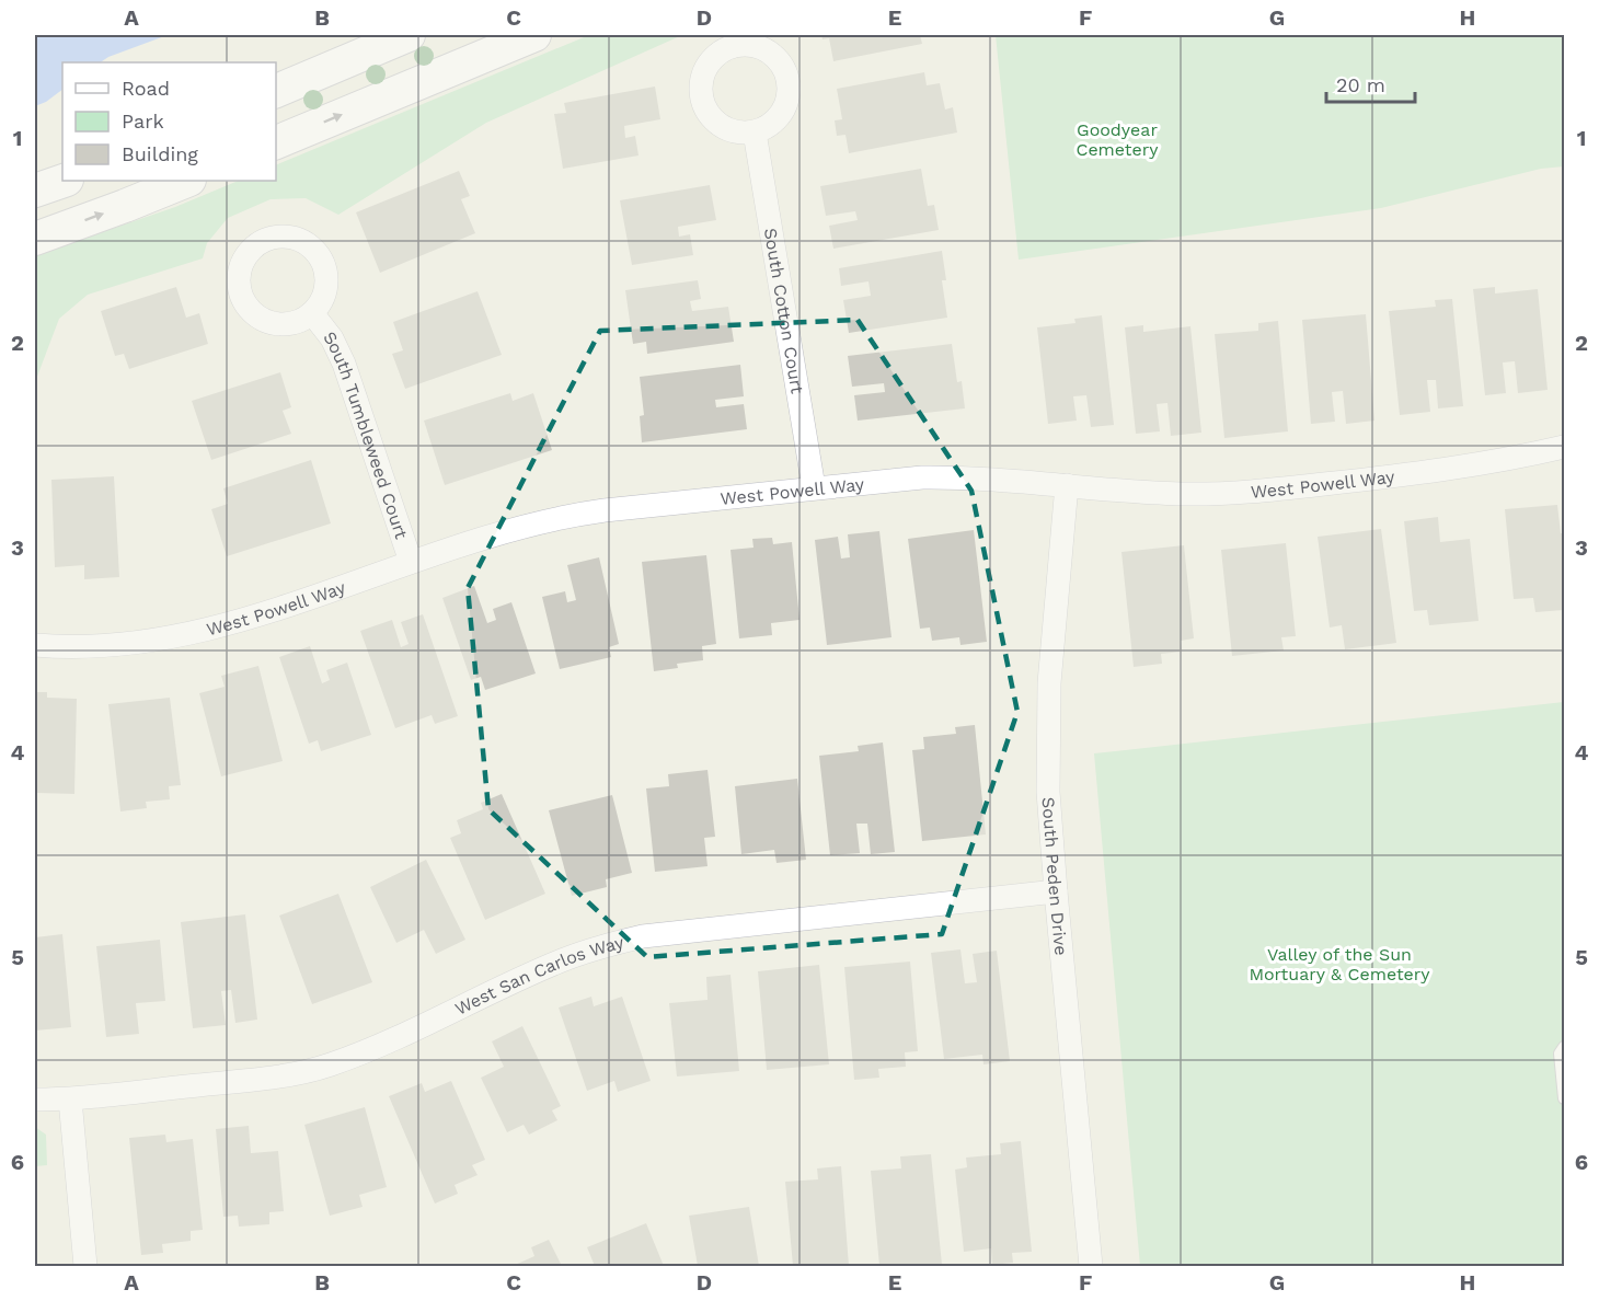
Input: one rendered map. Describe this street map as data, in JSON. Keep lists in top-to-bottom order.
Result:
{
  "streets": {
    "street": [
      "South Cotton Court",
      "South Tumbleweed Court",
      "West Powell Way",
      "South Peden Drive",
      "West San Carlos Way"
    ]
  },
  "crossings": [
    ["South Cotton Court", "West Powell Way"],
    ["South Tumbleweed Court", "West Powell Way"],
    ["West Powell Way", "South Peden Drive"],
    ["South Peden Drive", "West San Carlos Way"]
  ],
  "parks": ["Goodyear Cemetery", "Valley of the Sun Mortuary & Cemetery"],
  "legend": ["Road", "Park", "Building"],
  "scale_bar": "20 m",
  "grid": {
    "columns": [
      "A",
      "B",
      "C",
      "D",
      "E",
      "F",
      "G",
      "H"
    ],
    "rows": [
      "1",
      "2",
      "3",
      "4",
      "5",
      "6"
    ]
  }
}
